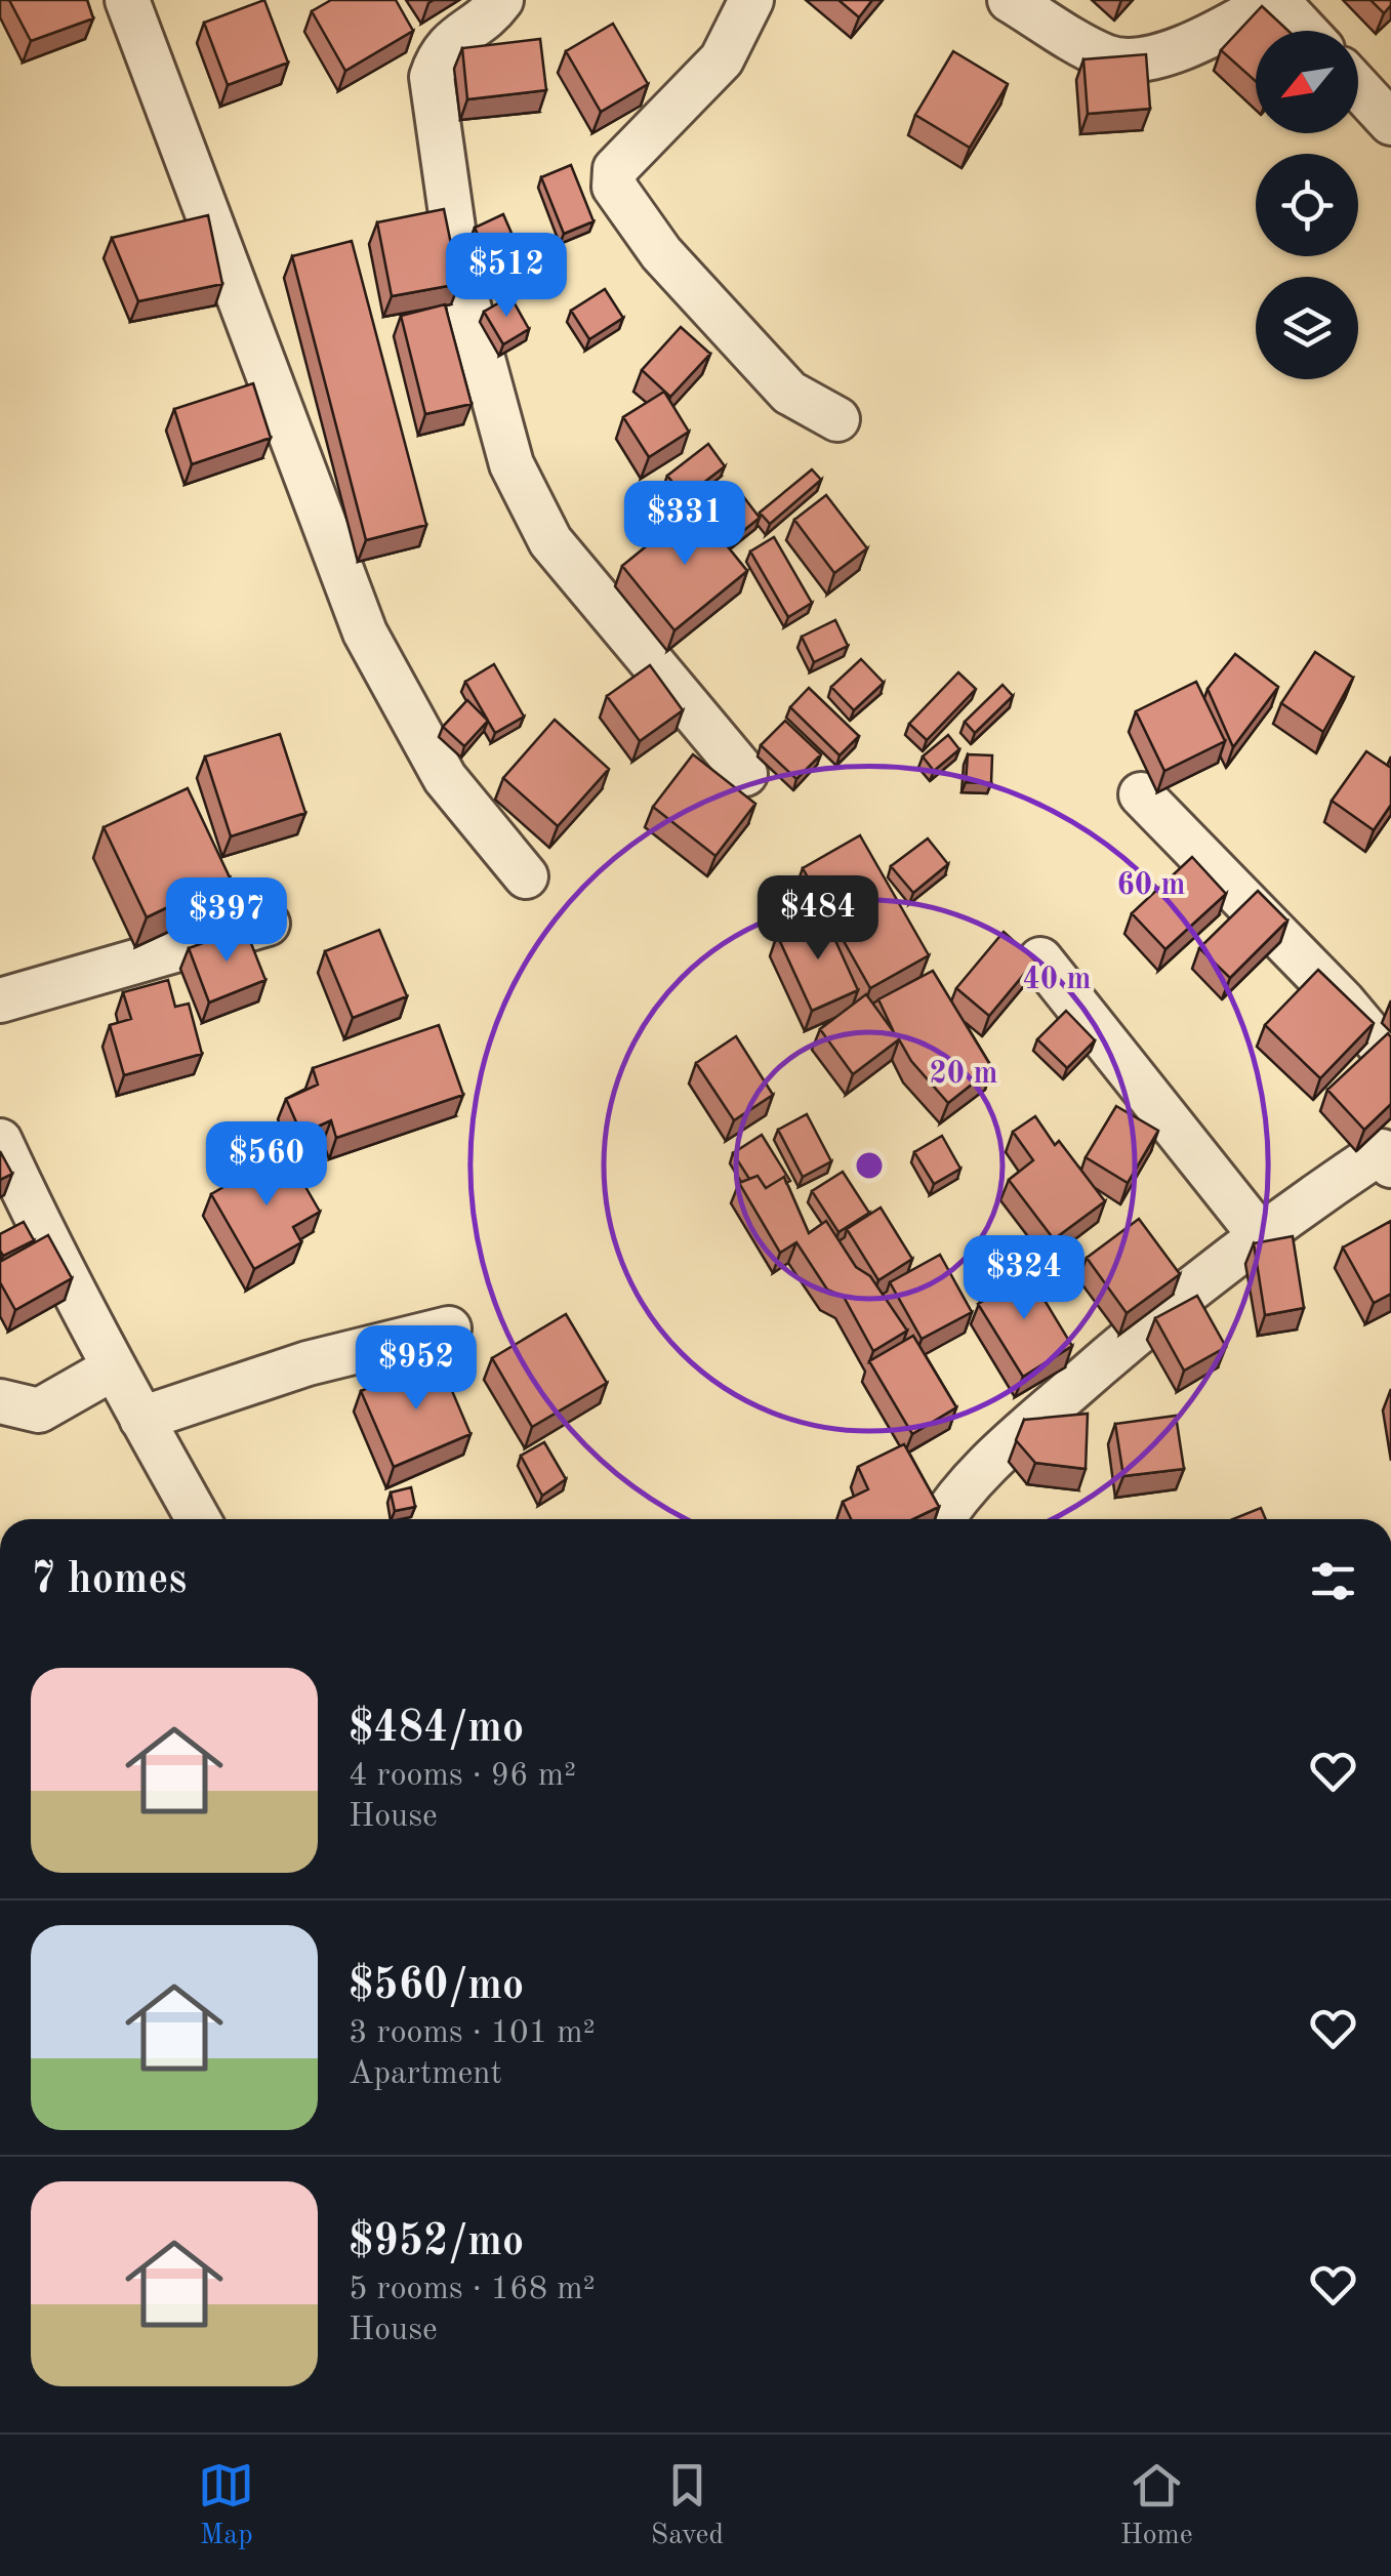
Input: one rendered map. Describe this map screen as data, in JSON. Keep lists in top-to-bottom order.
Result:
{
  "north": "bottom left",
  "page": {
    "price": [
      "$512",
      "$331",
      "$484",
      "$397",
      "$560",
      "$324",
      "$952"
    ],
    "heading": "7 homes",
    "list": [
      {
        "name": "$484/mo",
        "note": "4 rooms · 96 m² · House"
      },
      {
        "name": "$560/mo",
        "note": "3 rooms · 101 m² · Apartment"
      },
      {
        "name": "$952/mo",
        "note": "5 rooms · 168 m² · House"
      }
    ],
    "tabs": ["Map", "Saved", "Home"]
  },
  "rings": ["60 m", "40 m", "20 m"]
}
